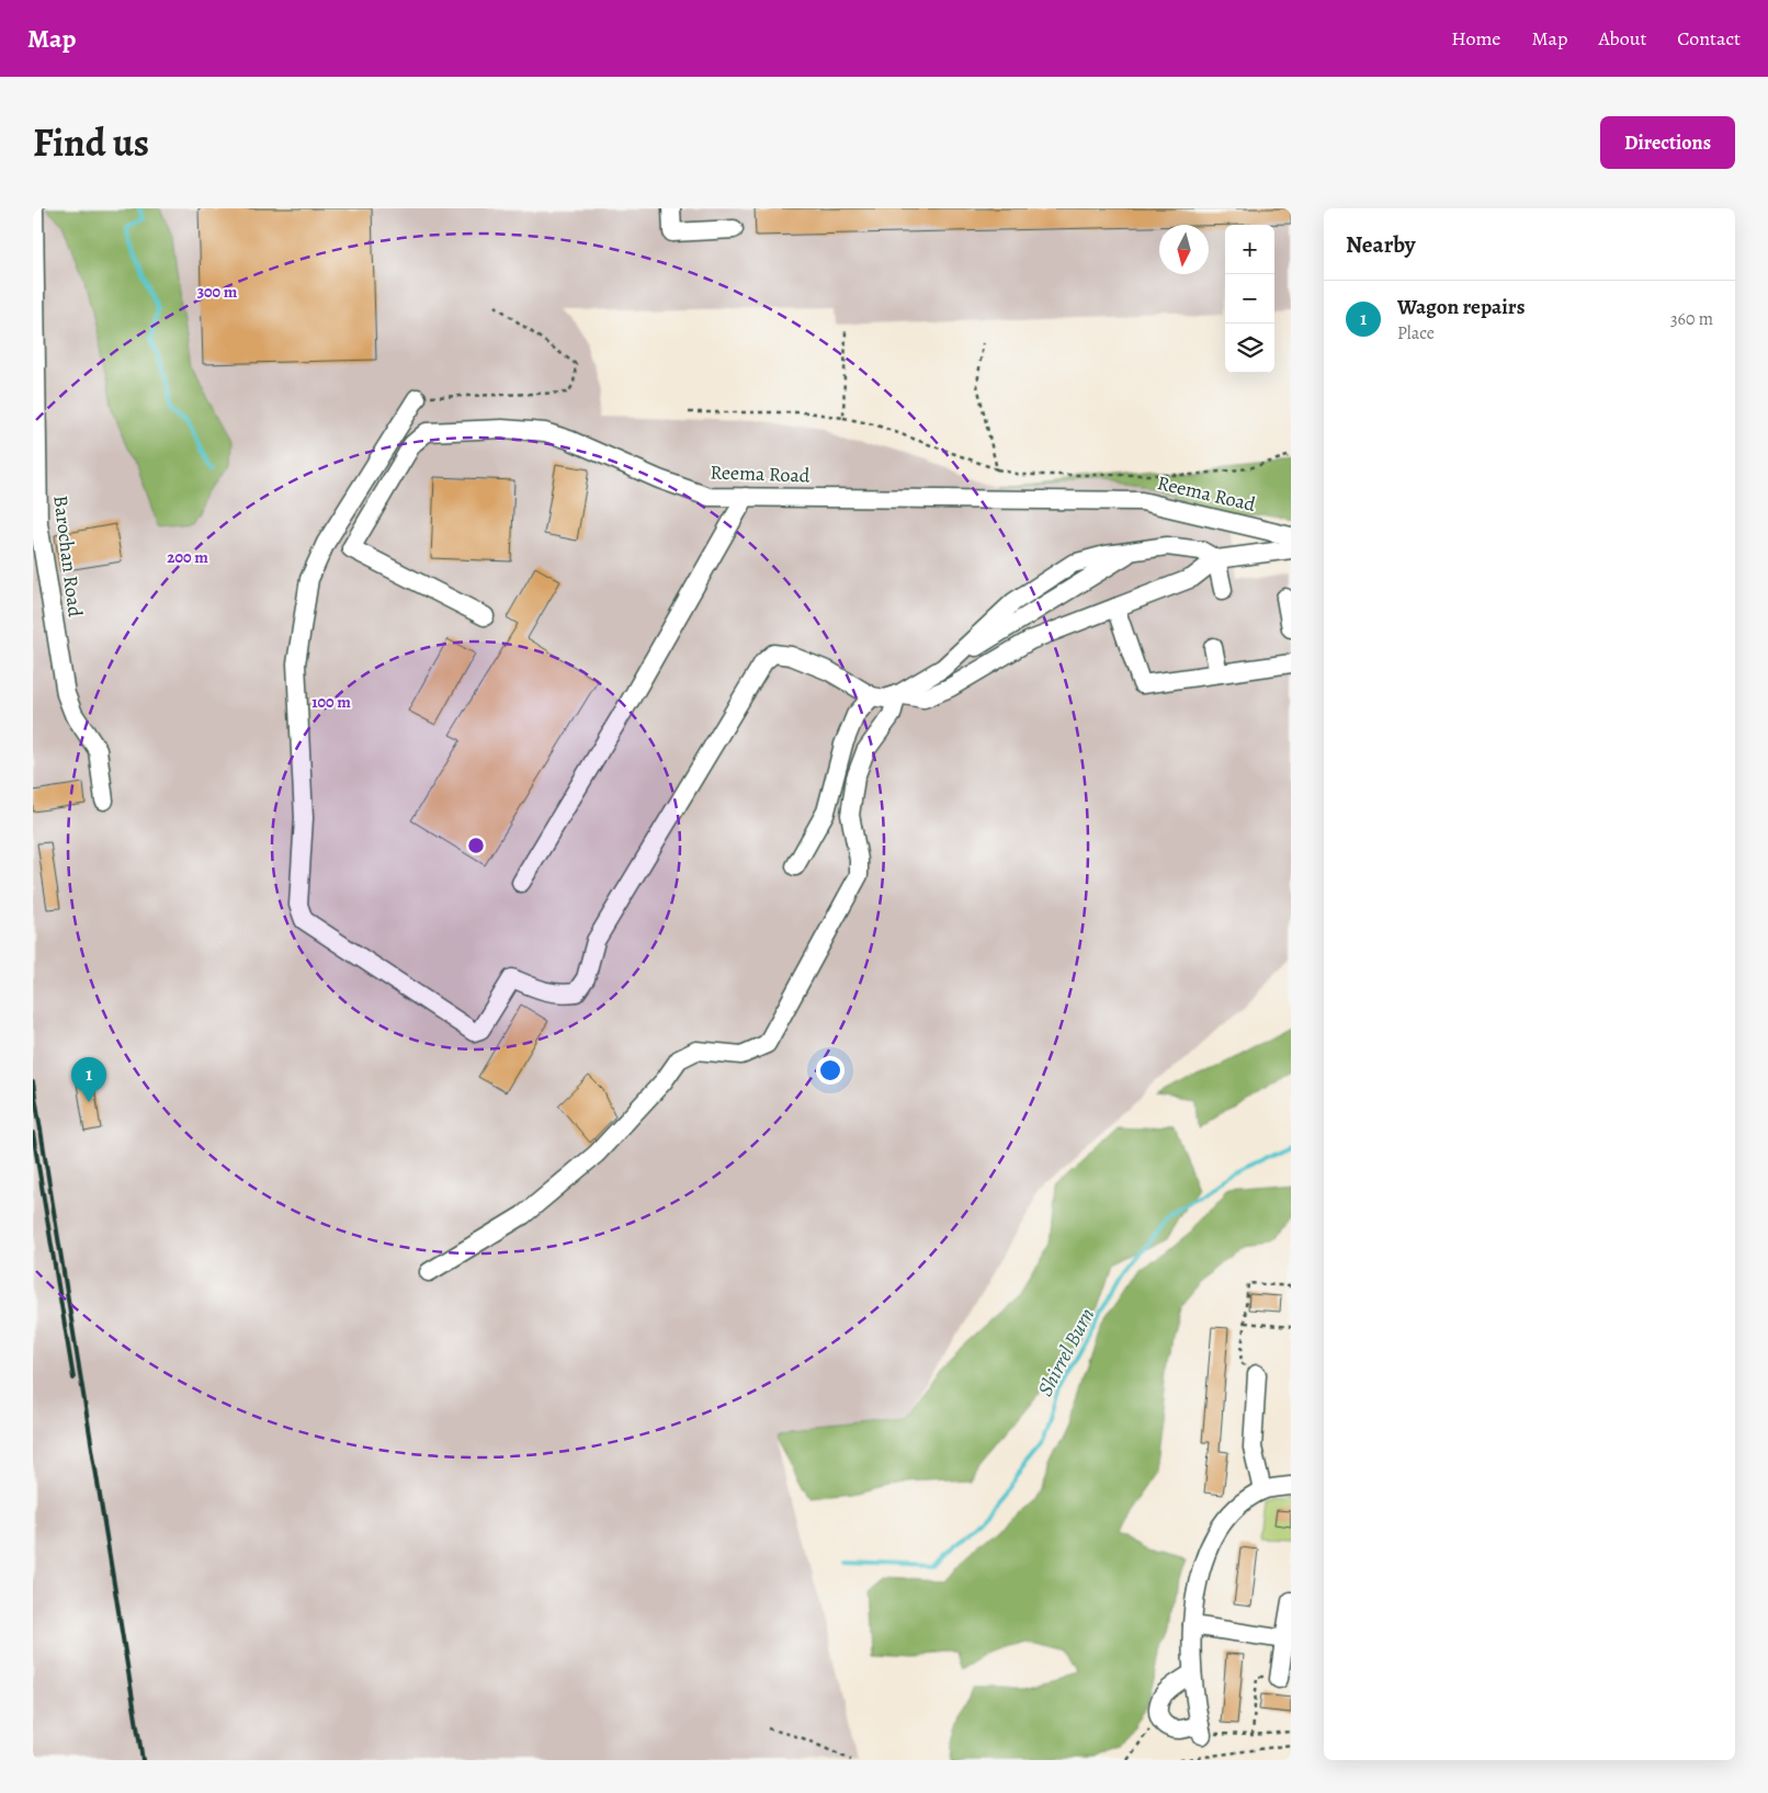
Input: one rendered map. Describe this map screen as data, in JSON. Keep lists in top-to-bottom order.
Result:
{
  "streets": {
    "street": ["Reema Road", "Barochan Road"]
  },
  "water": ["Shirrel Burn"],
  "north": "bottom",
  "page": {
    "header": "Map",
    "nav": [
      "Home",
      "Map",
      "About",
      "Contact"
    ],
    "title": "Find us",
    "buttons": "Directions",
    "heading": "Nearby",
    "map_buttons": ["+", "−"],
    "list": [
      {
        "mark": "1",
        "name": "Wagon repairs",
        "note": "Place",
        "value": "360 m"
      }
    ],
    "pins": "1"
  },
  "rings": ["300 m", "200 m", "100 m"]
}
